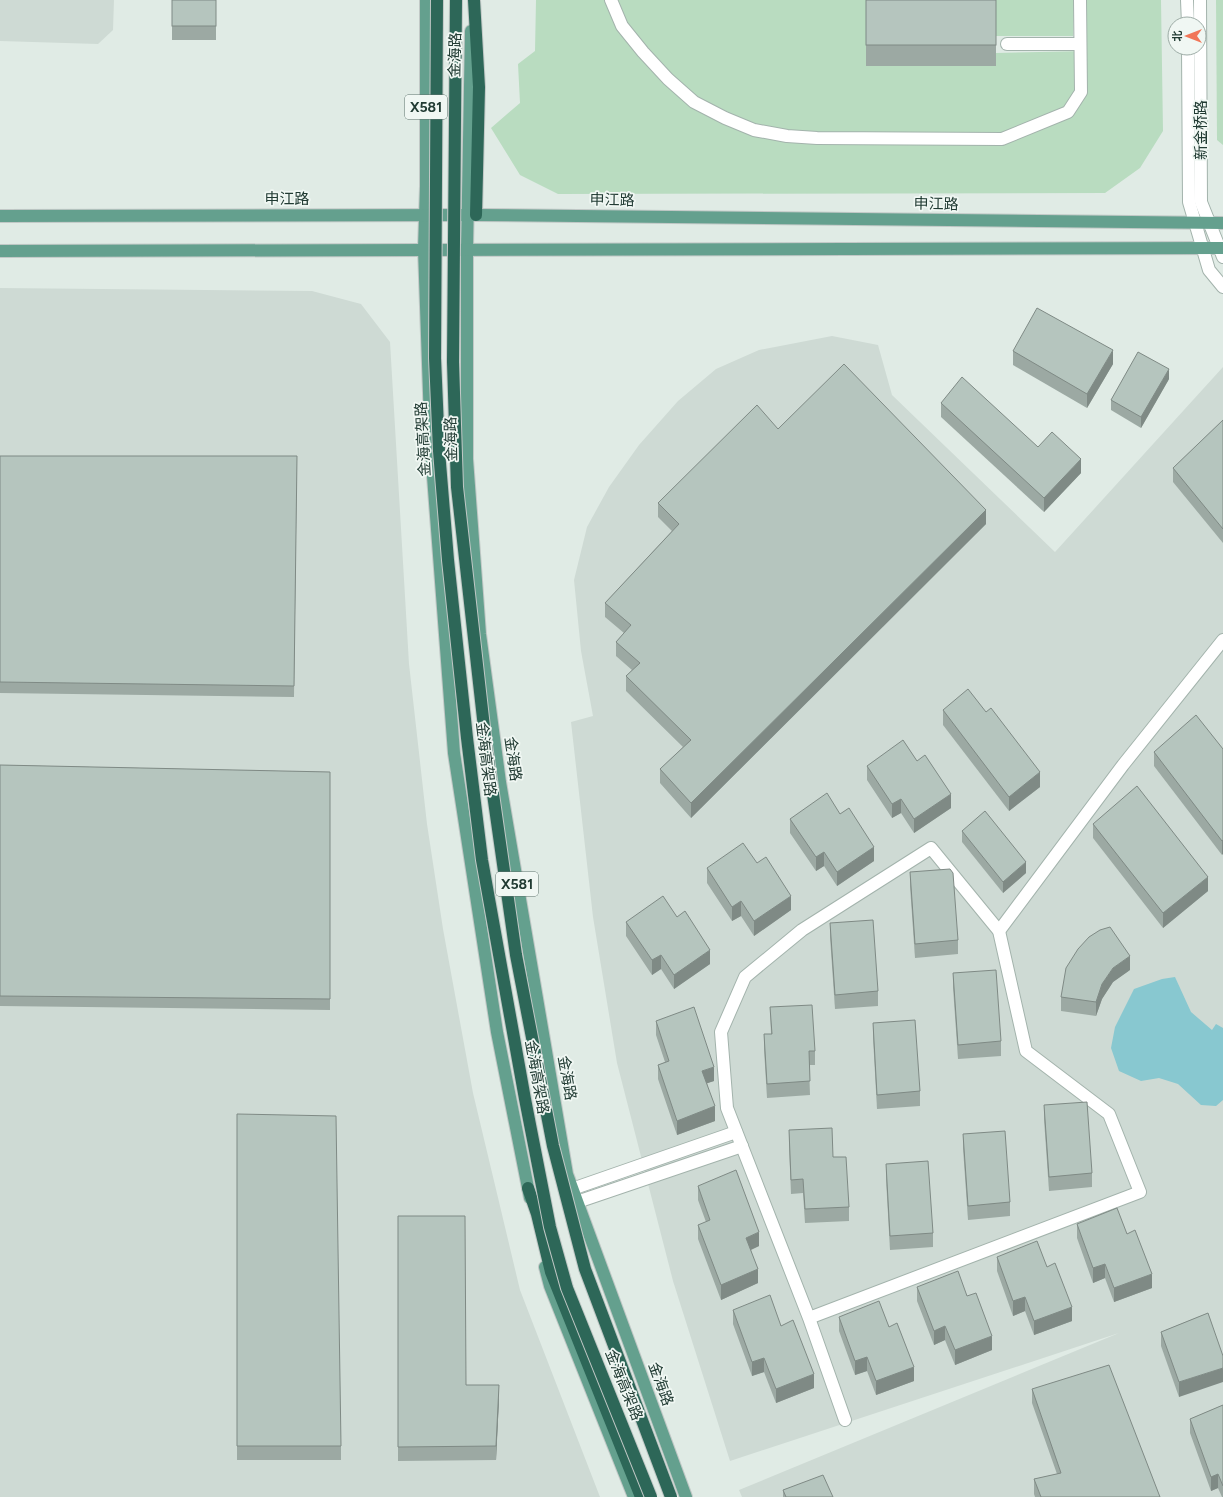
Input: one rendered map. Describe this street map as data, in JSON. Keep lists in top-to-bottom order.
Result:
{
  "streets": {
    "highway": ["金海高架路"],
    "main road": ["金海路", "X581", "申江路"],
    "street": ["新金桥路"]
  },
  "crossings": [
    ["金海路", "申江路"],
    ["新金桥路", "申江路"]
  ],
  "north": "left"
}
